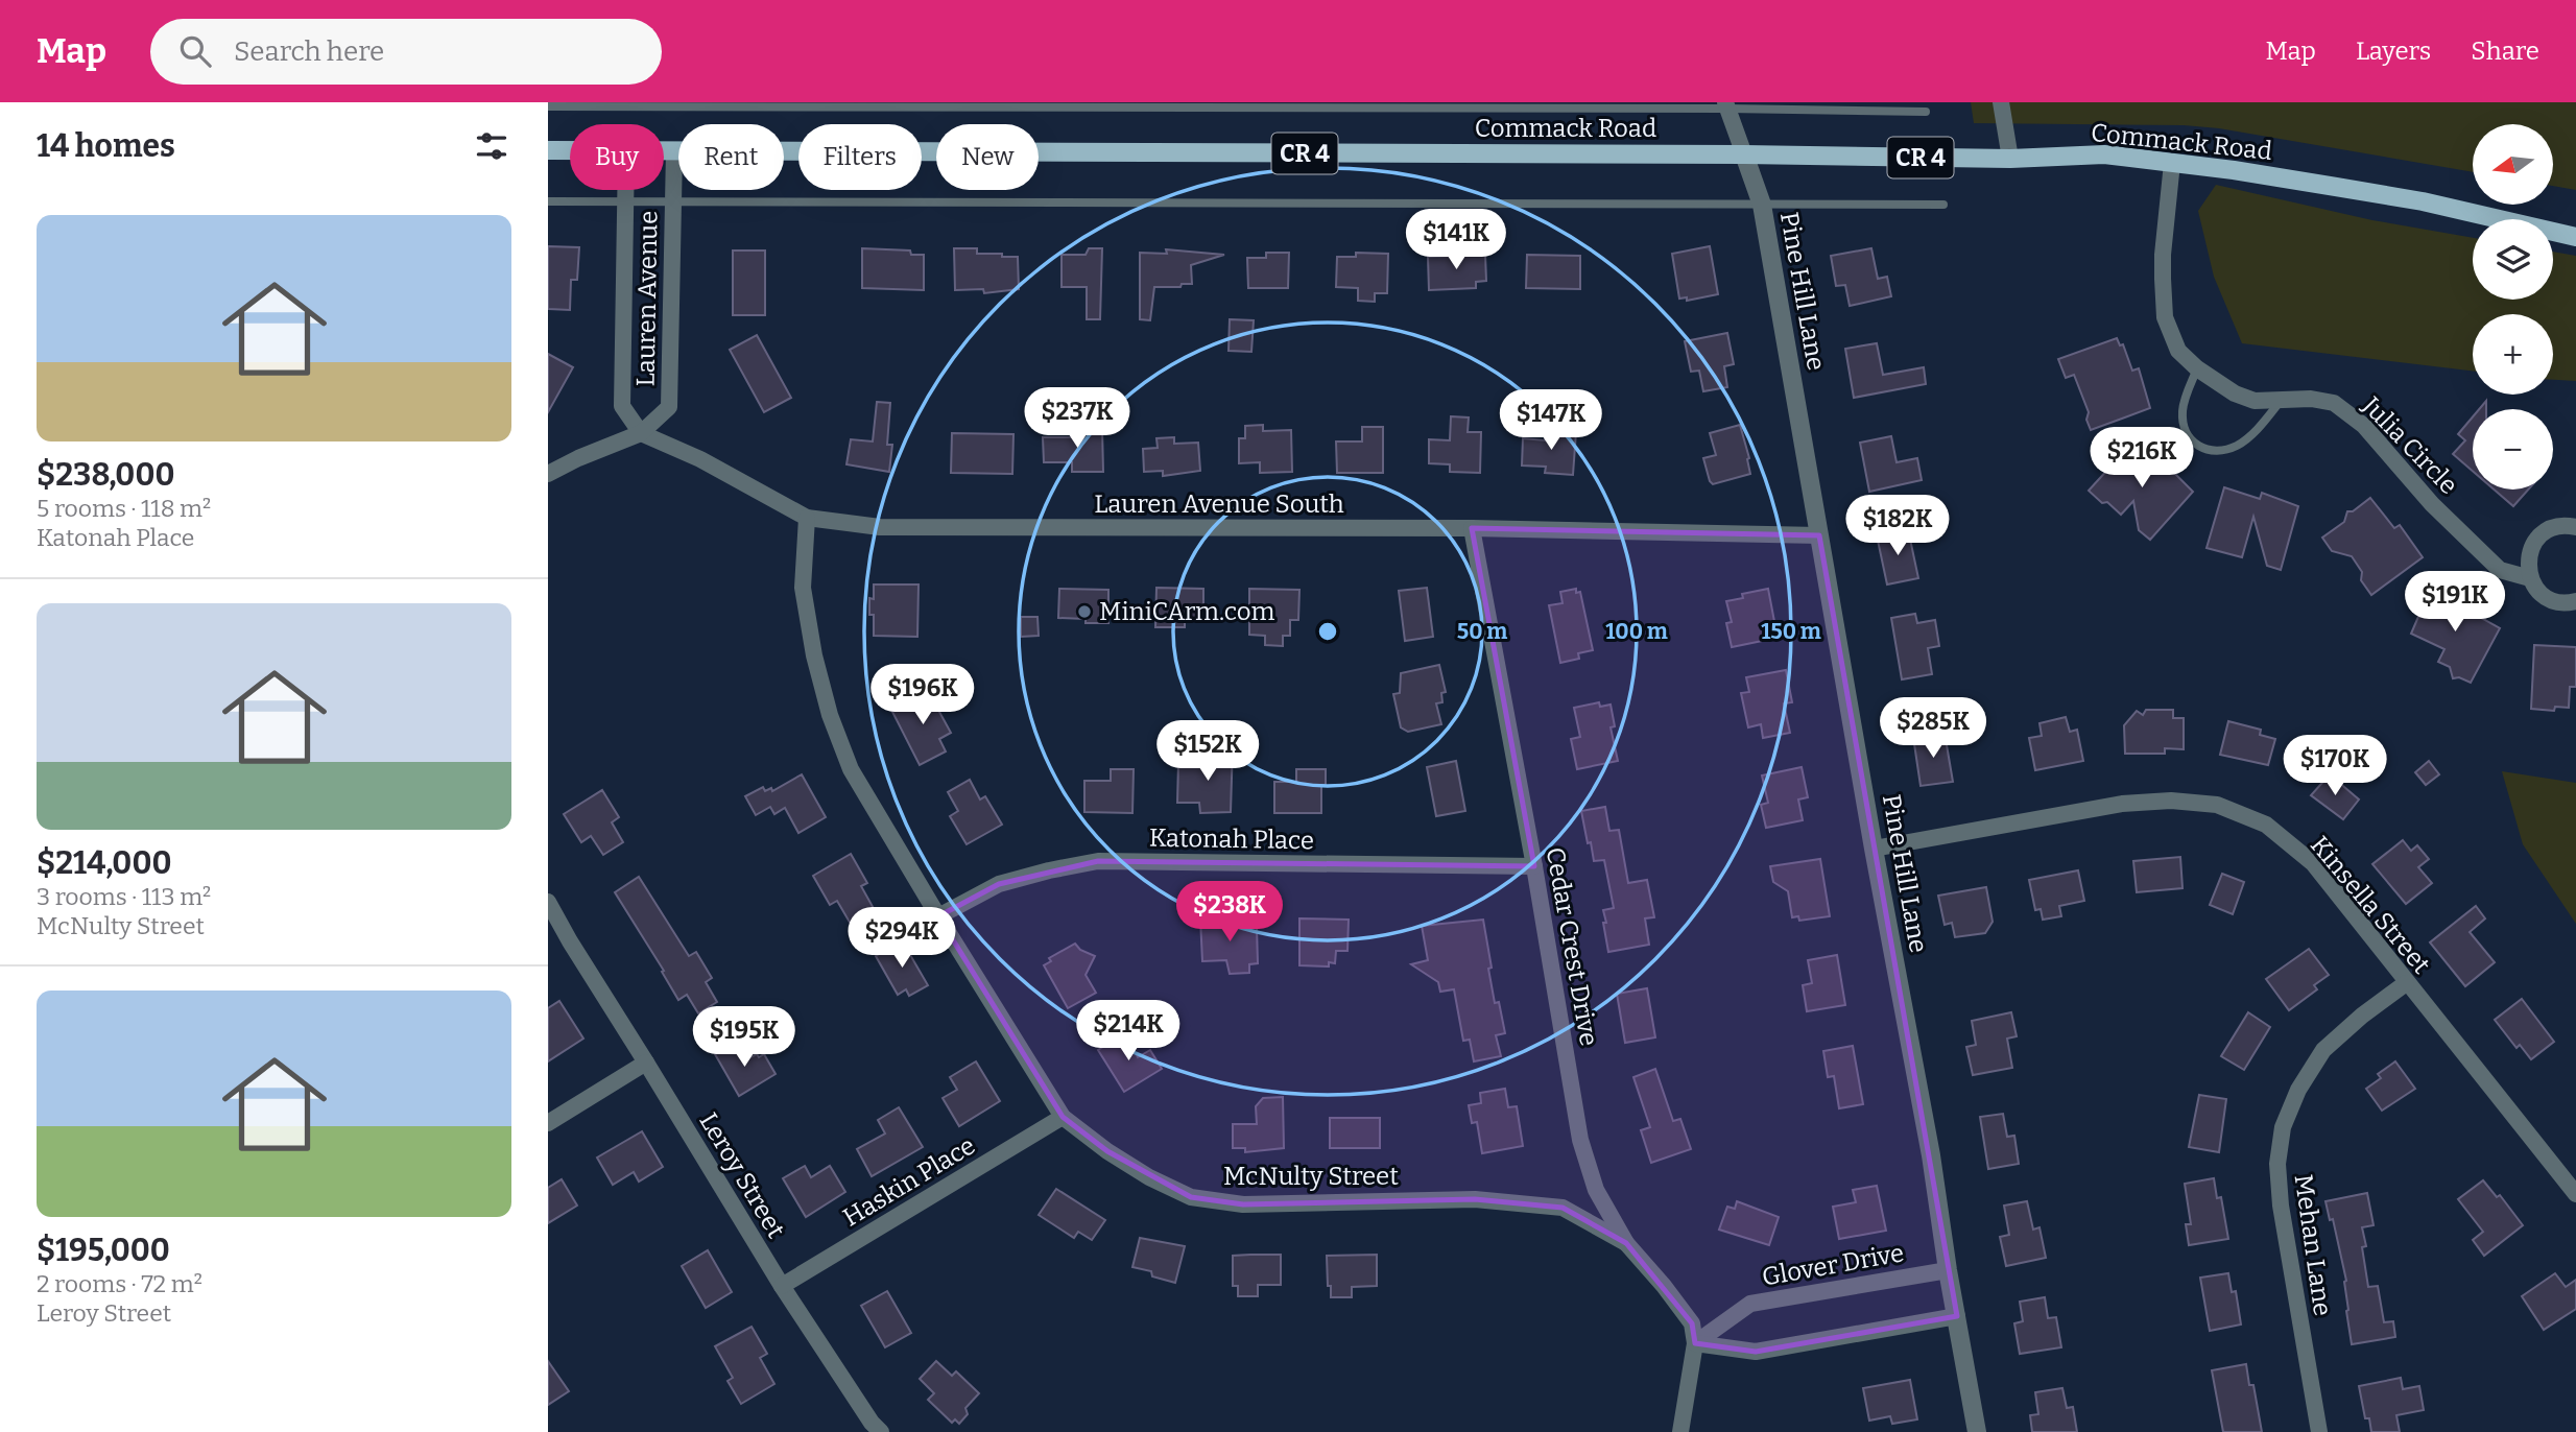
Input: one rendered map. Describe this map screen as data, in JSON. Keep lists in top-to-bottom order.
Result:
{
  "streets": {
    "main road": ["Commack Road", "CR 4"],
    "street": [
      "Pine Hill Lane",
      "Lauren Avenue",
      "Julia Circle",
      "Lauren Avenue South",
      "Katonah Place",
      "Kinsella Street",
      "Cedar Crest Drive",
      "Leroy Street",
      "McNulty Street",
      "Haskin Place",
      "Mehan Lane",
      "Glover Drive"
    ]
  },
  "crossings": [
    ["Commack Road", "Pine Hill Lane"],
    ["Commack Road", "Lauren Avenue"],
    ["Commack Road", "Julia Circle"],
    ["Pine Hill Lane", "Lauren Avenue South"],
    ["Pine Hill Lane", "Kinsella Street"],
    ["Pine Hill Lane", "Glover Drive"],
    ["Lauren Avenue", "Lauren Avenue South"],
    ["Lauren Avenue South", "Cedar Crest Drive"],
    ["Lauren Avenue South", "McNulty Street"],
    ["Katonah Place", "Cedar Crest Drive"],
    ["Katonah Place", "McNulty Street"],
    ["Kinsella Street", "Mehan Lane"],
    ["Cedar Crest Drive", "McNulty Street"],
    ["Cedar Crest Drive", "Glover Drive"],
    ["Leroy Street", "Haskin Place"],
    ["McNulty Street", "Haskin Place"]
  ],
  "places": ["MiniCArm.com"],
  "north": "left",
  "page": {
    "header": "Map",
    "search": "Search here",
    "nav": ["Map", "Layers", "Share"],
    "heading": "14 homes",
    "map_buttons": ["+", "−"],
    "chip": [
      "Buy",
      "Rent",
      "Filters",
      "New"
    ],
    "list": [
      {
        "name": "$238,000",
        "note": "5 rooms · 118 m² · Katonah Place"
      },
      {
        "name": "$214,000",
        "note": "3 rooms · 113 m² · McNulty Street"
      },
      {
        "name": "$195,000",
        "note": "2 rooms · 72 m² · Leroy Street"
      }
    ],
    "price": [
      "$141K",
      "$237K",
      "$147K",
      "$216K",
      "$182K",
      "$191K",
      "$196K",
      "$285K",
      "$152K",
      "$170K",
      "$238K",
      "$294K",
      "$214K",
      "$195K"
    ]
  },
  "rings": ["50 m", "100 m", "150 m"]
}
